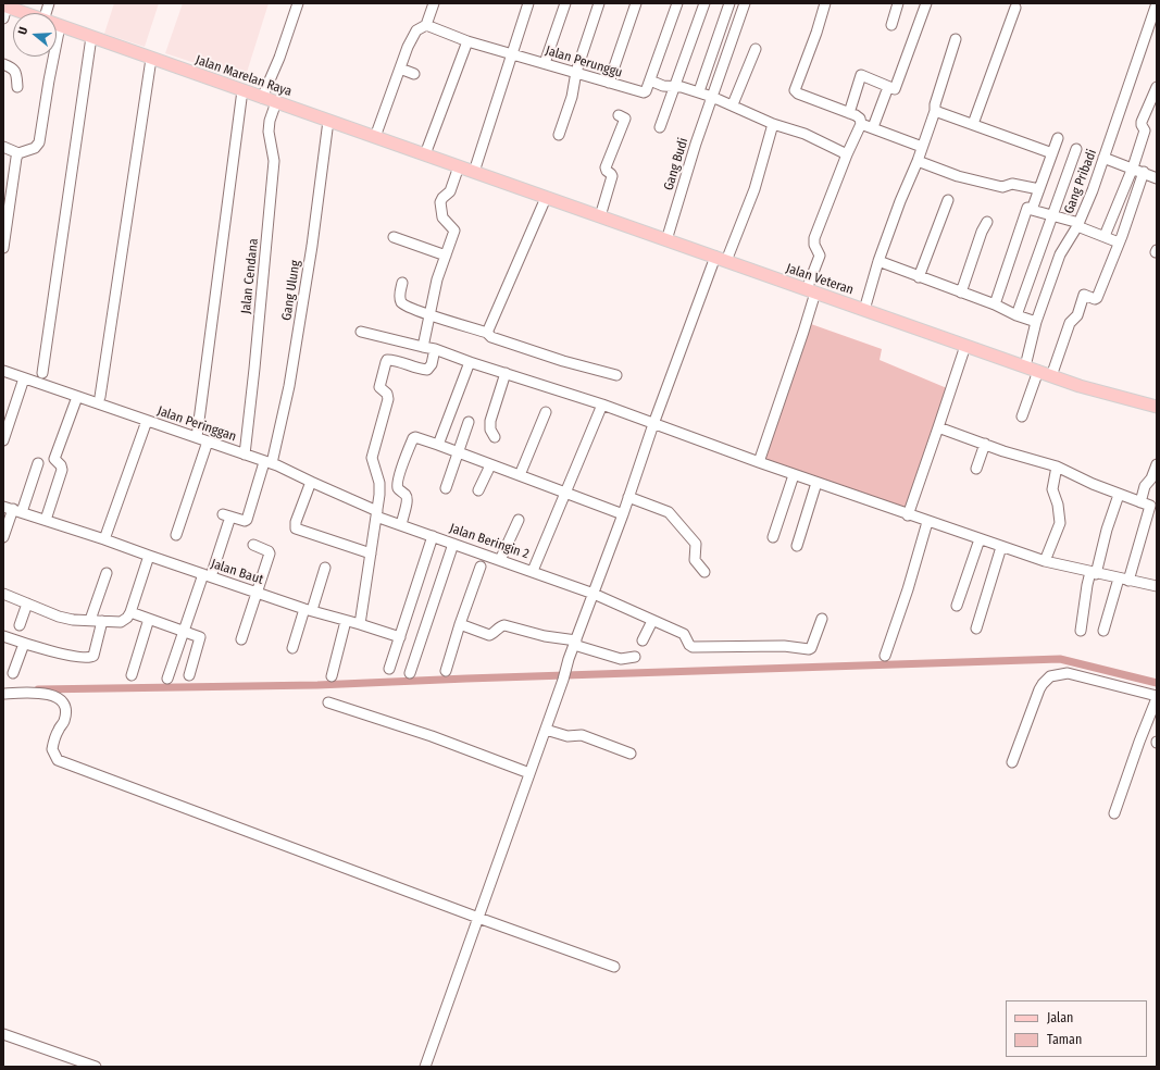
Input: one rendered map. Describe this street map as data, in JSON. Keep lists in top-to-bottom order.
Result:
{
  "streets": {
    "main road": ["Jalan Marelan Raya", "Jalan Veteran"],
    "street": [
      "Jalan Perunggu",
      "Gang Budi",
      "Gang Pribadi",
      "Jalan Cendana",
      "Gang Ulung",
      "Jalan Peringgan",
      "Jalan Beringin 2",
      "Jalan Baut"
    ]
  },
  "crossings": [
    ["Jalan Marelan Raya", "Jalan Cendana"],
    ["Jalan Marelan Raya", "Jalan Veteran"],
    ["Jalan Marelan Raya", "Gang Ulung"],
    ["Gang Budi", "Jalan Veteran"],
    ["Gang Pribadi", "Jalan Veteran"],
    ["Jalan Cendana", "Jalan Peringgan"],
    ["Gang Ulung", "Jalan Peringgan"],
    ["Jalan Peringgan", "Jalan Beringin 2"]
  ],
  "legend": ["Jalan", "Taman"],
  "north": "left"
}
